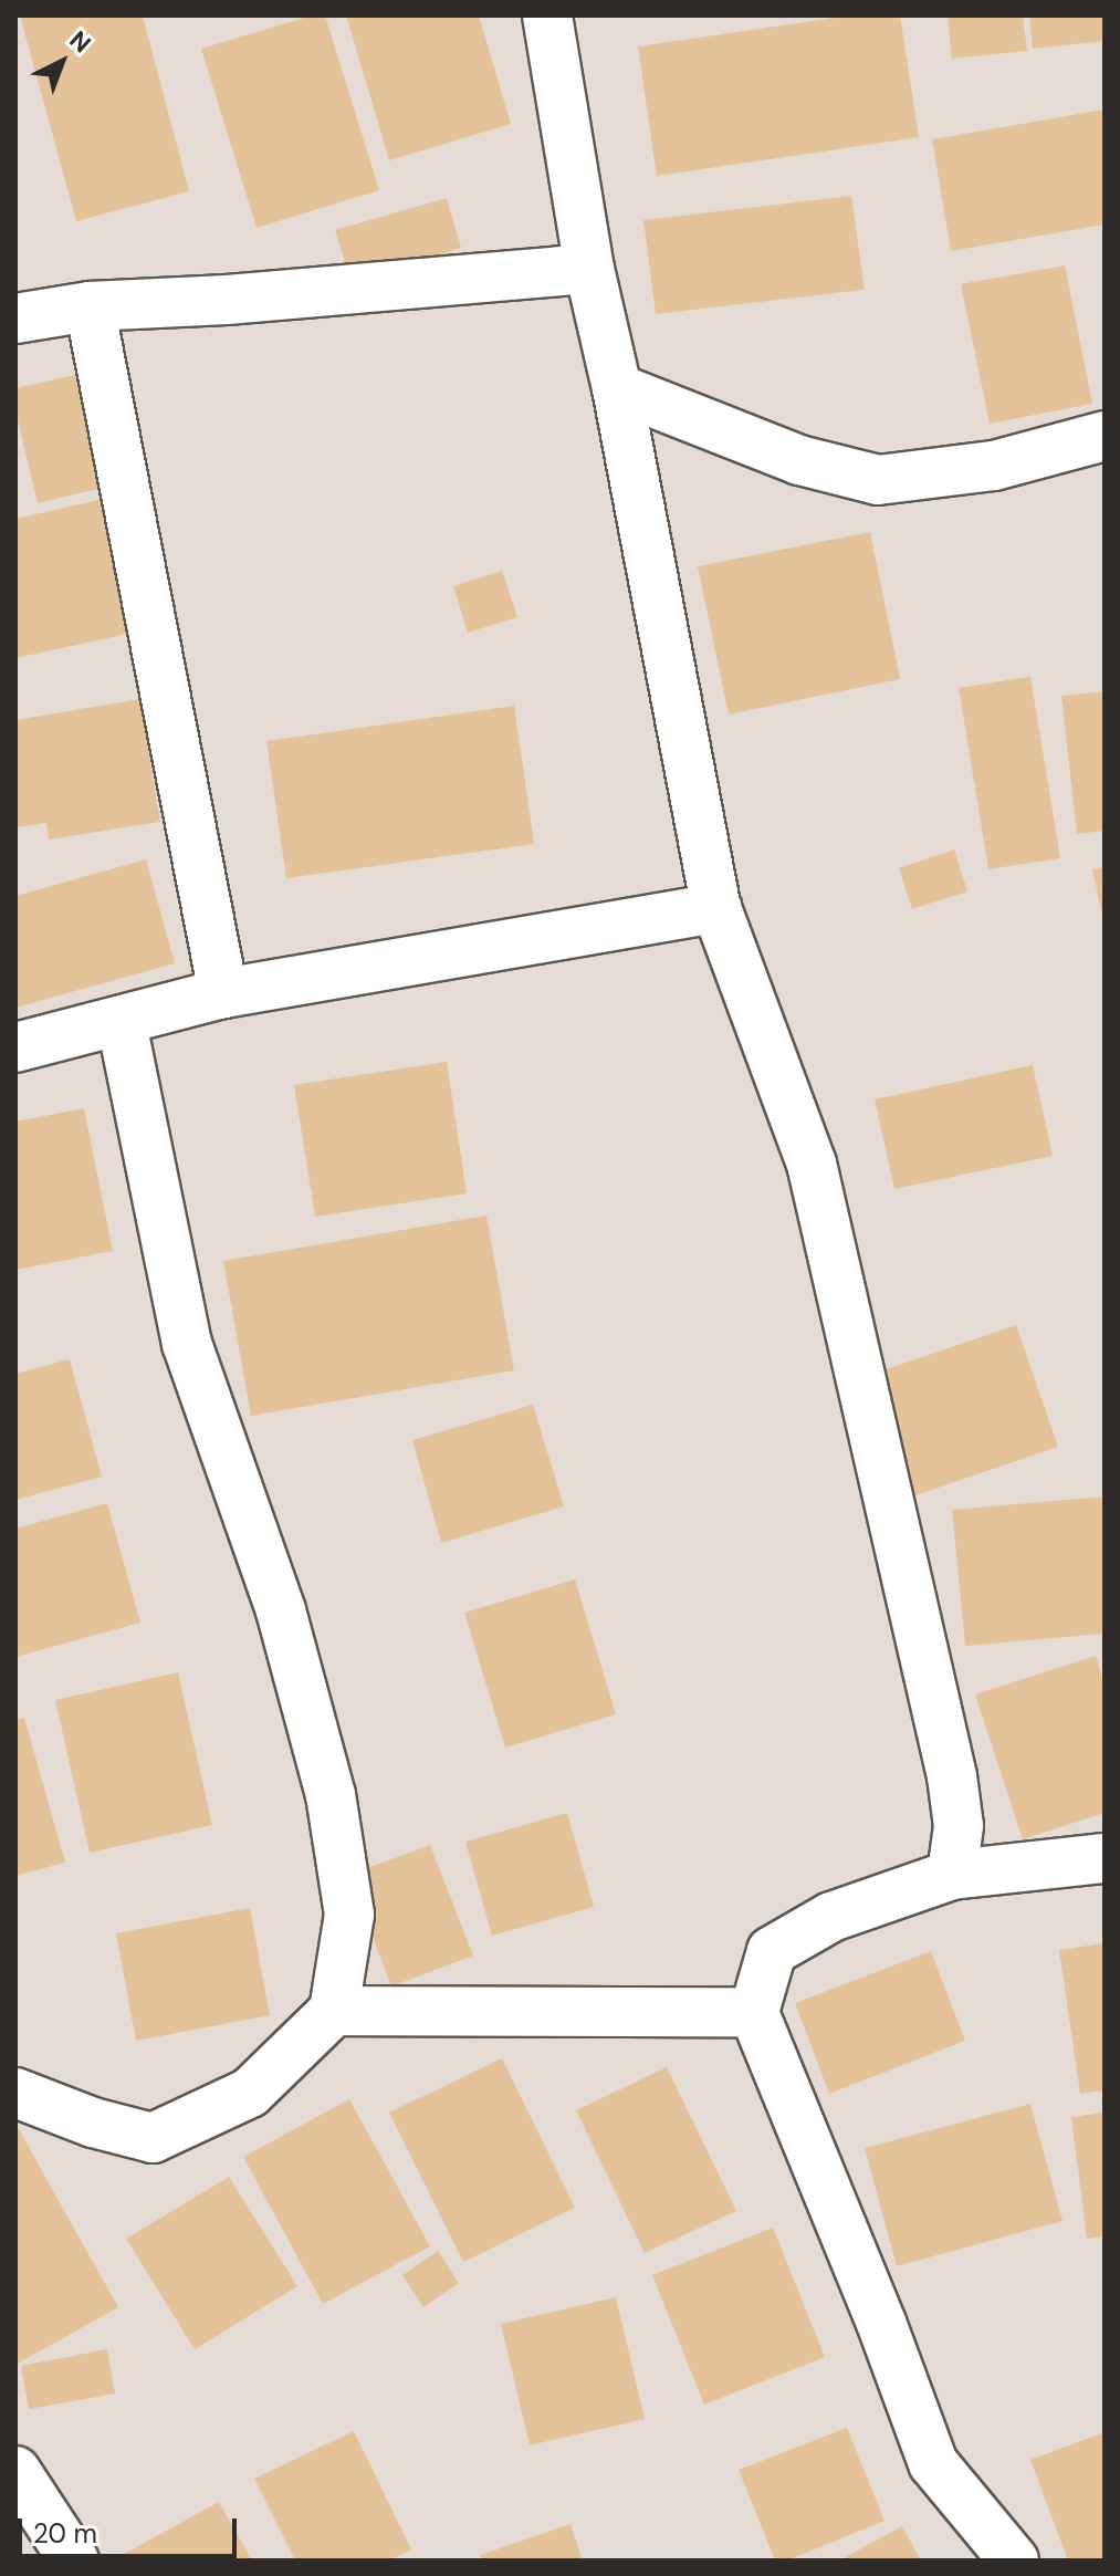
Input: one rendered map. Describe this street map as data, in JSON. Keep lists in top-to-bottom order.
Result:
{
  "scale_bar": "20 m",
  "north": "top right"
}
